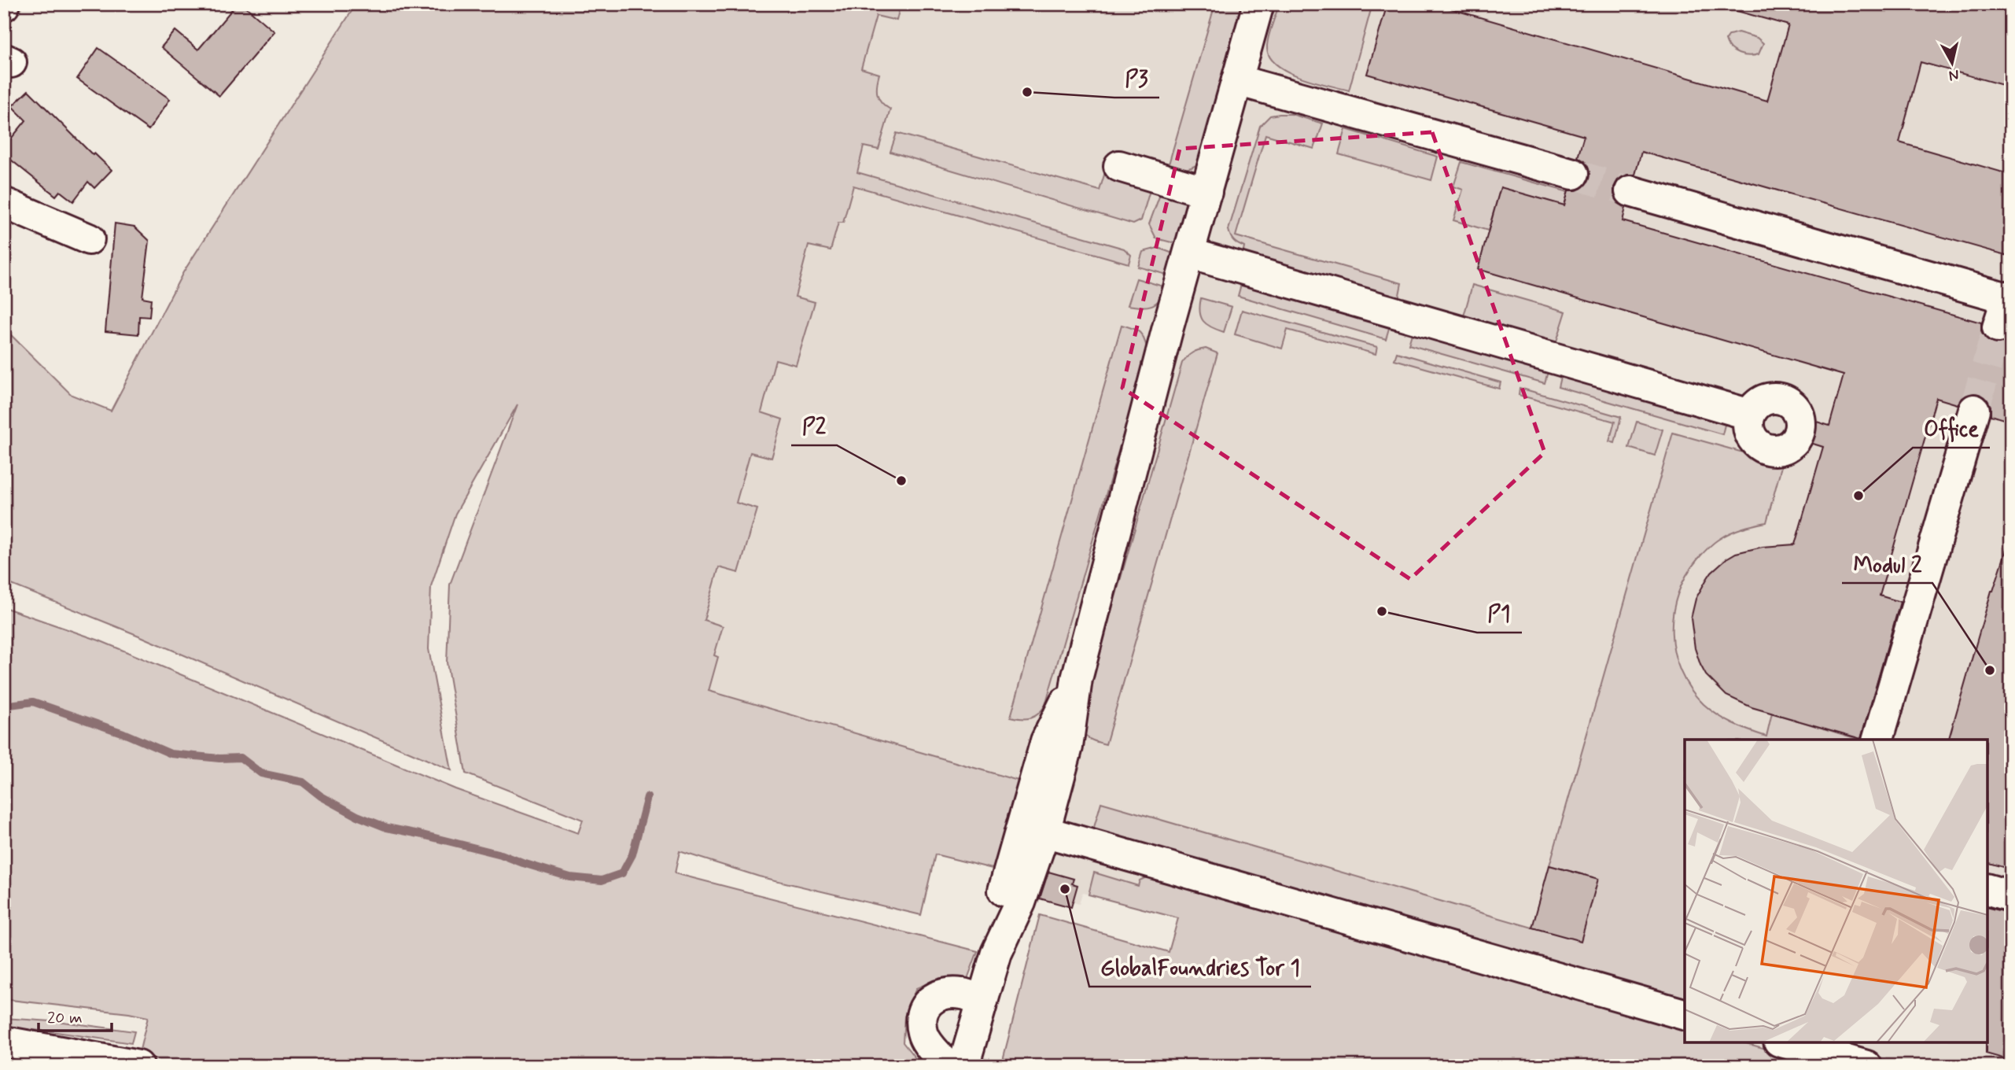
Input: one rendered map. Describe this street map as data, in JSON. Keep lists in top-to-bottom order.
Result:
{
  "places": [
    "P3",
    "P2",
    "Office",
    "P1",
    "Modul 2",
    "GlobalFoundries Tor 1"
  ],
  "scale_bar": "20 m",
  "north": "bottom"
}
